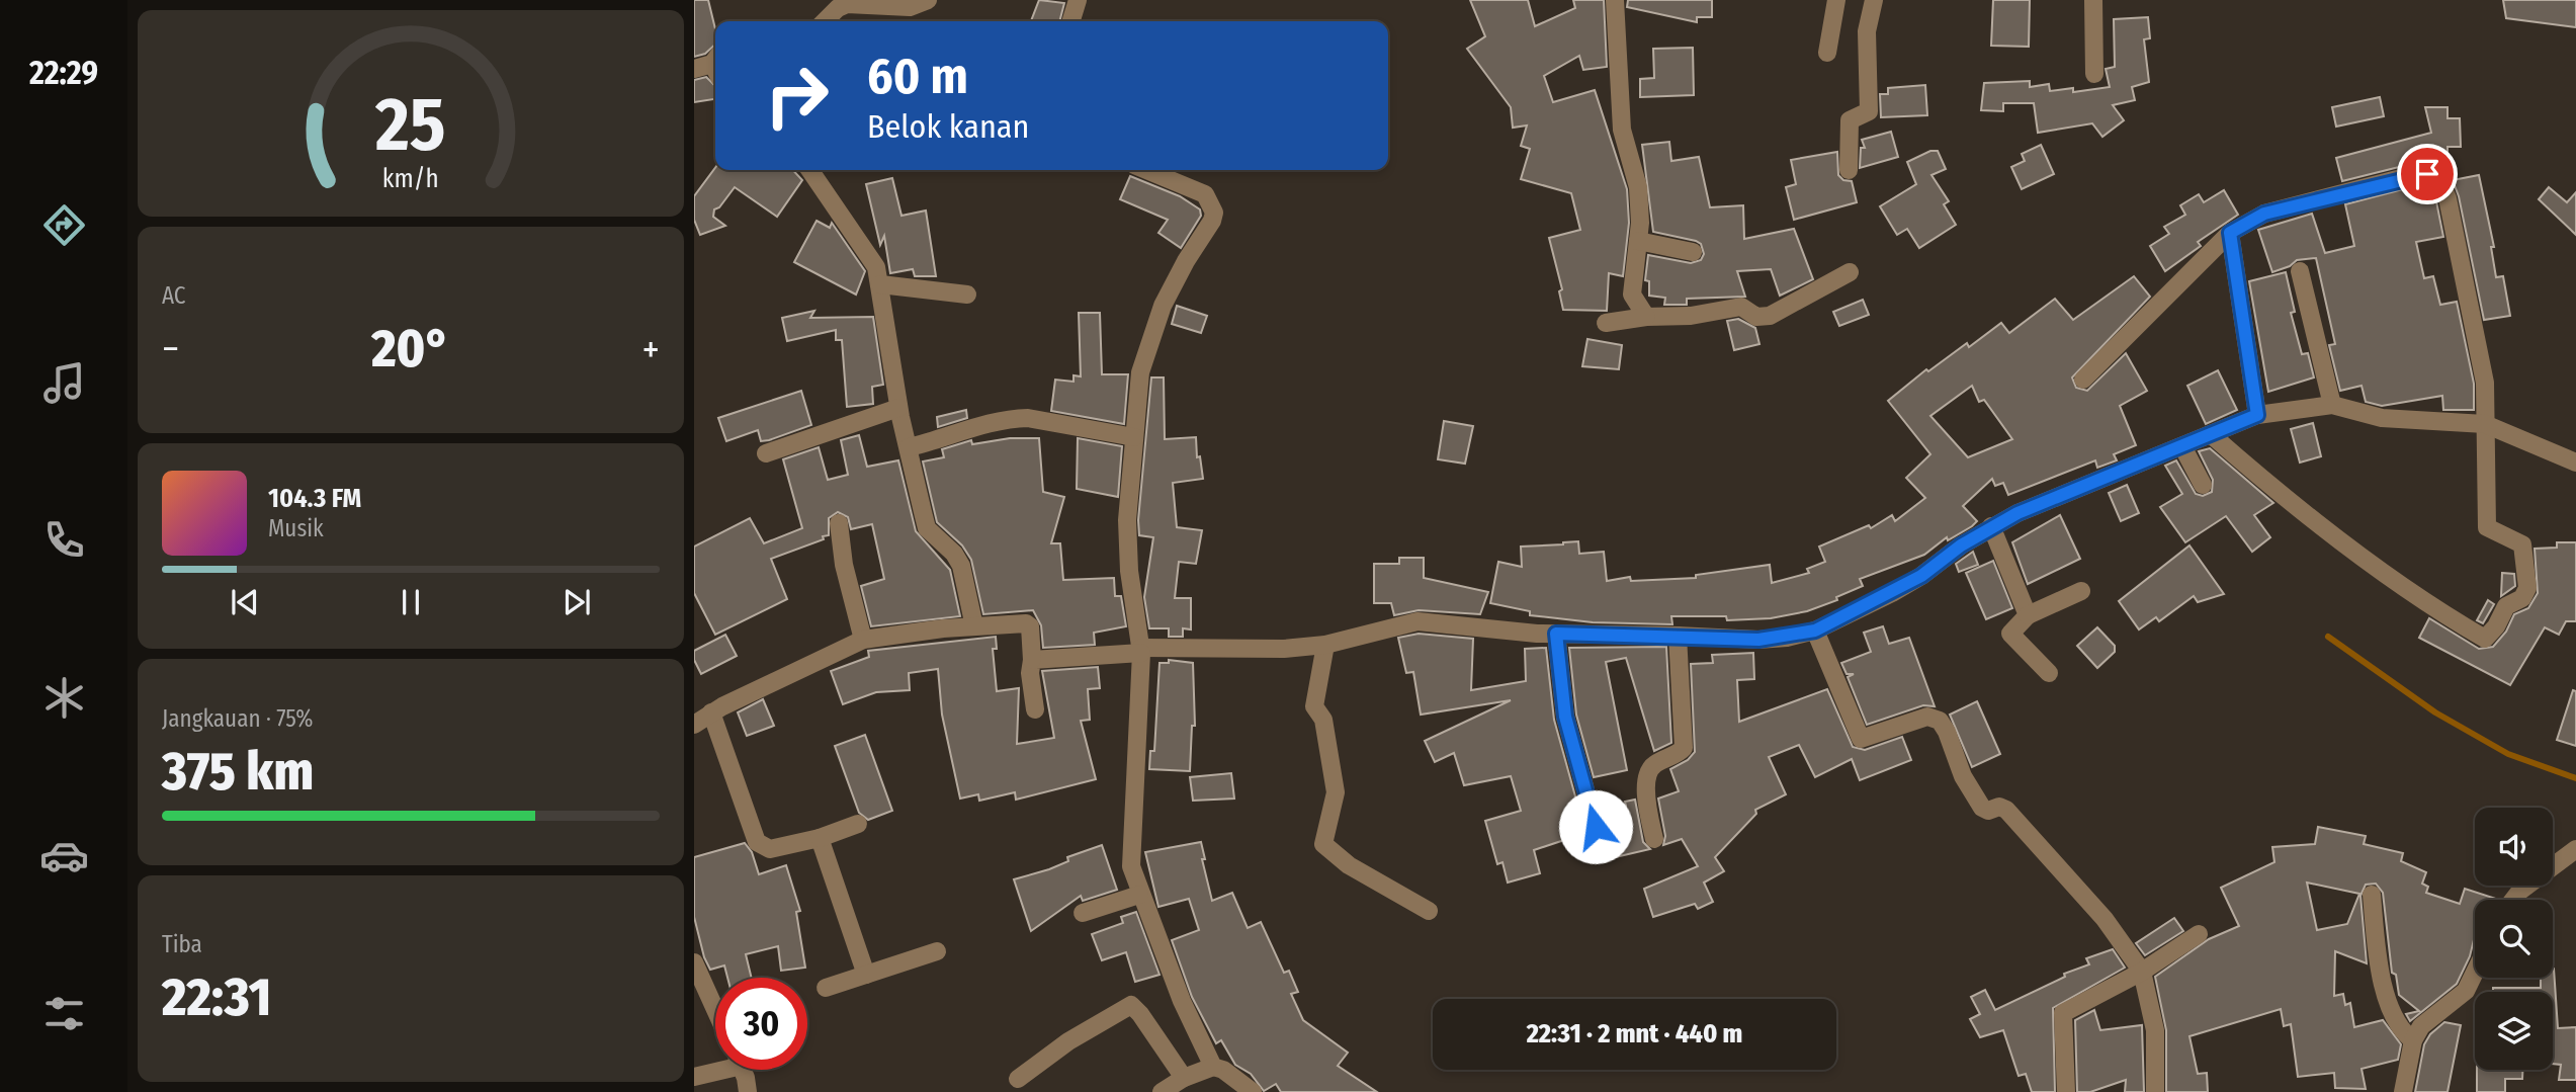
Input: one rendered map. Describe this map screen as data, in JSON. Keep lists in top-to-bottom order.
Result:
{
  "page": {
    "tabs": "22:29",
    "turn": ["60 m", "Belok kanan"],
    "tile": [
      "AC",
      ["Jangkauan · 75%", "375 km"],
      ["Tiba", "22:31"]
    ],
    "heat": ["−", "20°", "+"],
    "song": ["104.3 FM", "Musik"],
    "limit": "30",
    "trip": "22:31 · 2 mnt · 440 m",
    "gauge": ["25", "km/h"]
  }
}
